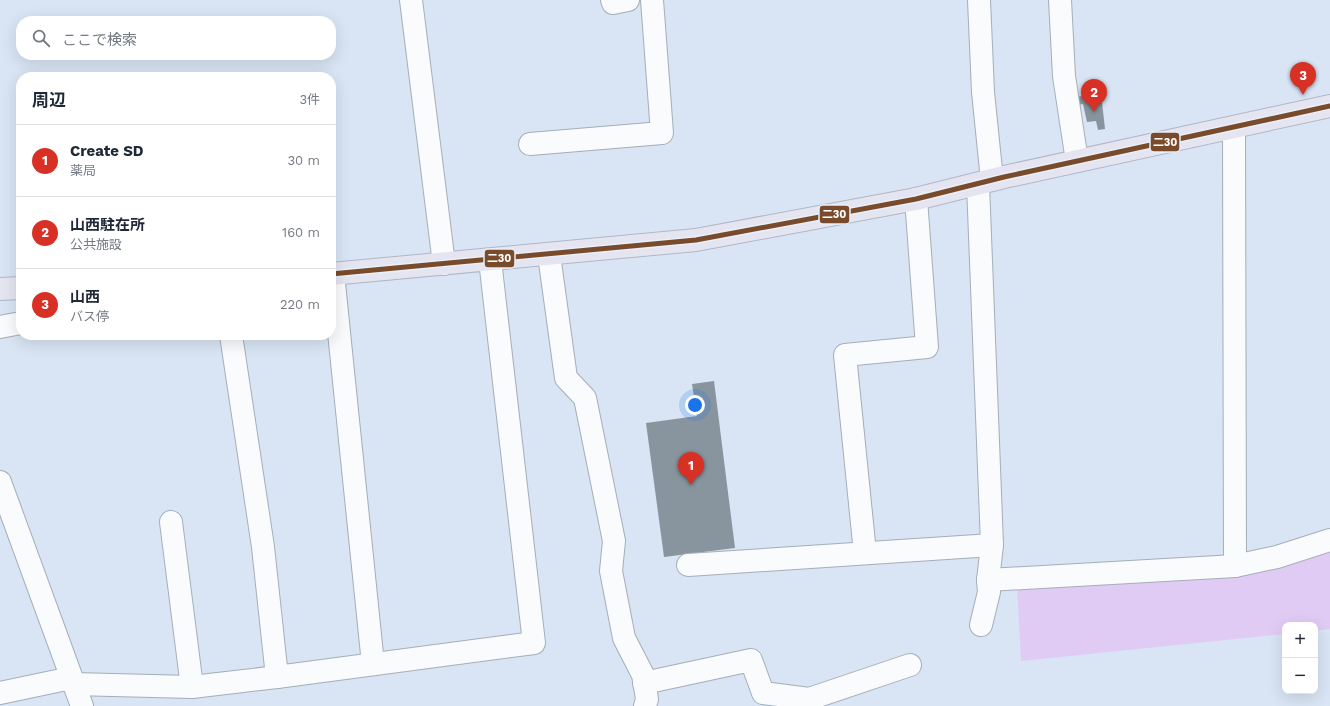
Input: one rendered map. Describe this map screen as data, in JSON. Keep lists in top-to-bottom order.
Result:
{
  "lines": ["transit line 二30"],
  "page": {
    "search": "ここで検索",
    "pins": ["3", "2", "1"],
    "heading": ["周辺", "3件"],
    "list": [
      {
        "mark": "1",
        "name": "Create SD",
        "note": "薬局",
        "value": "30 m"
      },
      {
        "mark": "2",
        "name": "山西駐在所",
        "note": "公共施設",
        "value": "160 m"
      },
      {
        "mark": "3",
        "name": "山西",
        "note": "バス停",
        "value": "220 m"
      }
    ],
    "map_buttons": ["+", "−"]
  }
}
